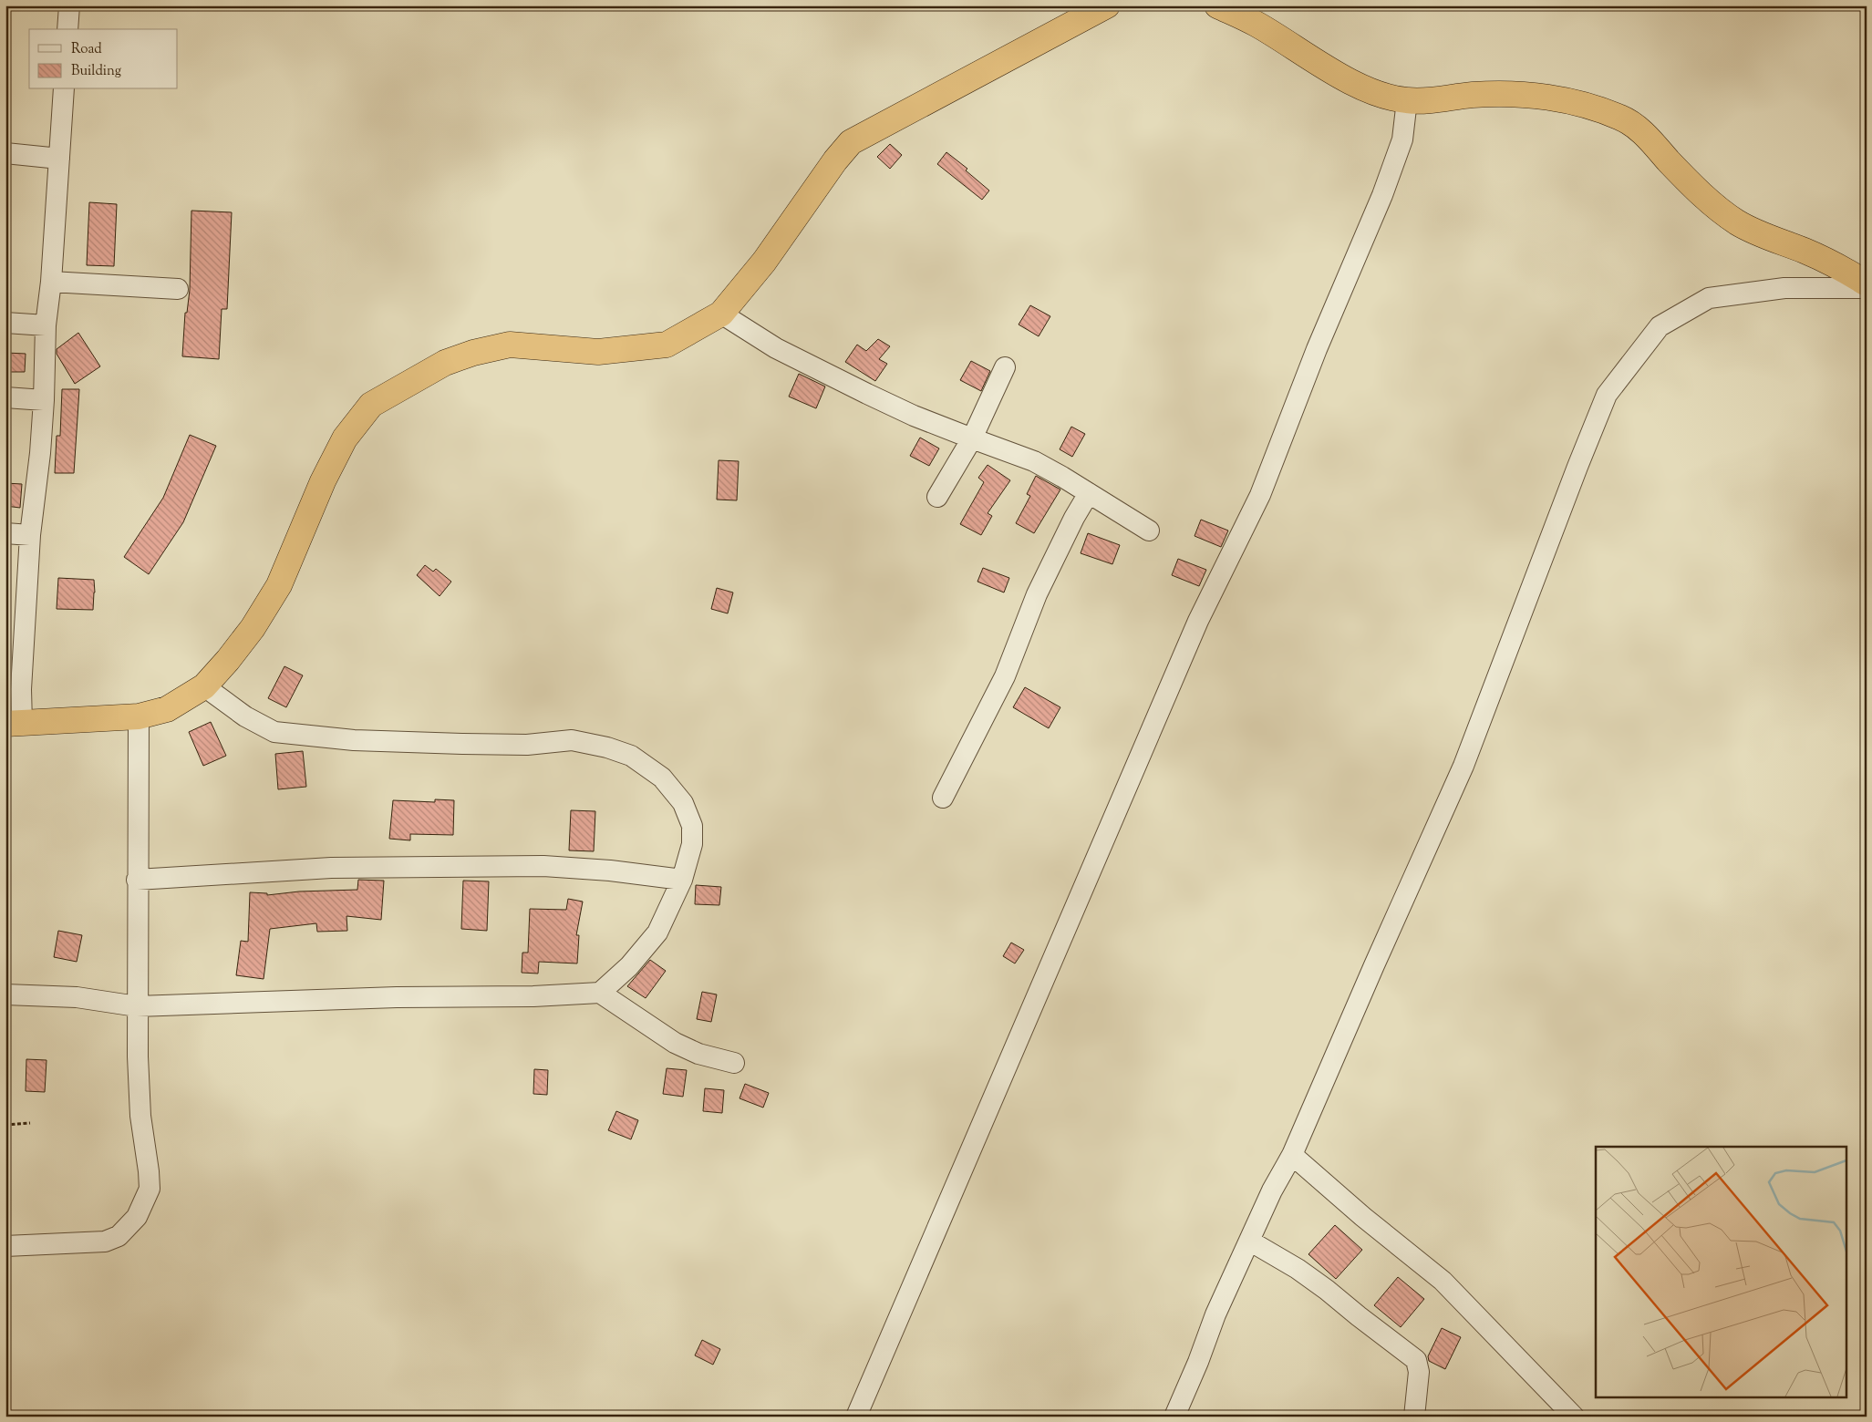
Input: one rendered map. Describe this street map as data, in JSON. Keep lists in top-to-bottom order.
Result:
{
  "legend": ["Road", "Building"]
}
